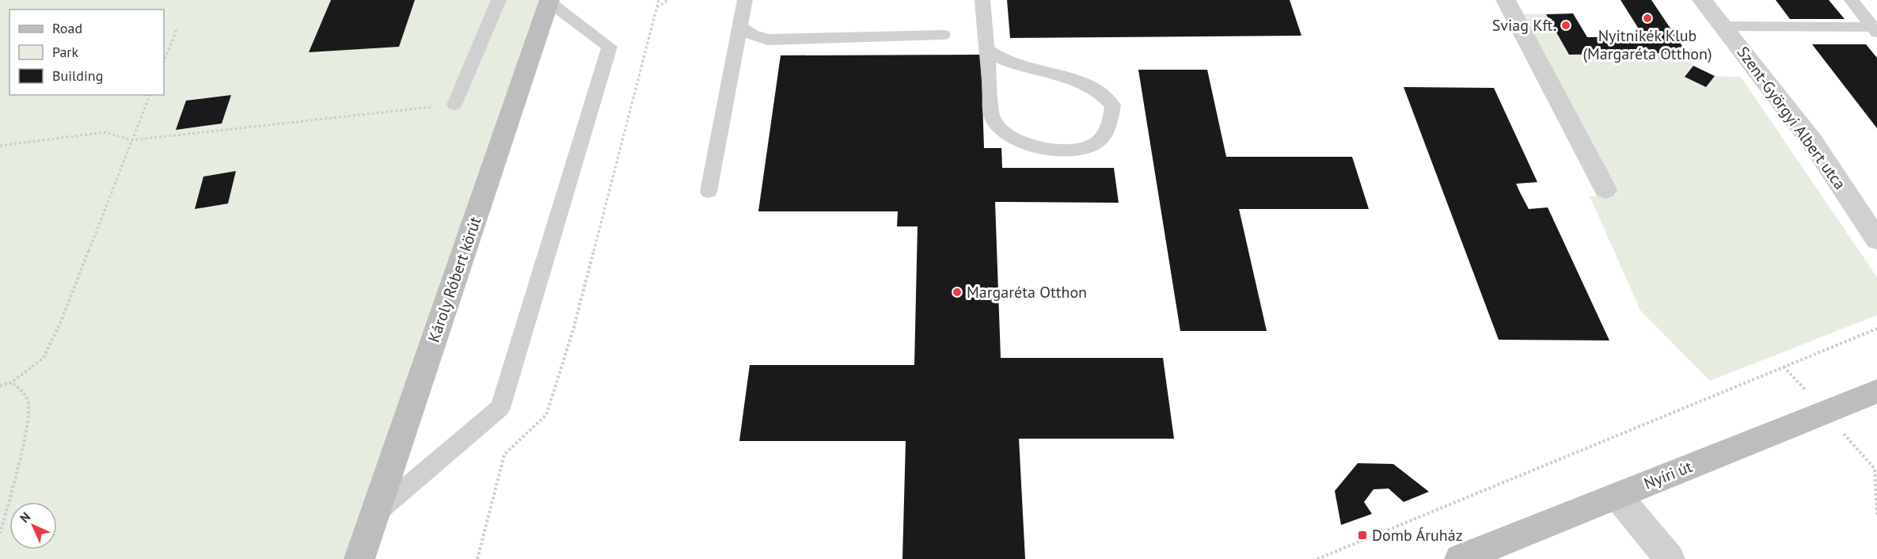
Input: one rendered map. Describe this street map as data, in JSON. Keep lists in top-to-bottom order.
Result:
{
  "streets": {
    "street": ["Szent-Györgyi Albert utca", "Károly Róbert körút", "Nyíri út"]
  },
  "places": {
    "other": ["Nyitnikék Klub (Margaréta Otthon)", "Sviag Kft.", "Margaréta Otthon"],
    "transit": ["Domb Áruház"]
  },
  "legend": ["Road", "Park", "Building"],
  "north": "top left"
}
